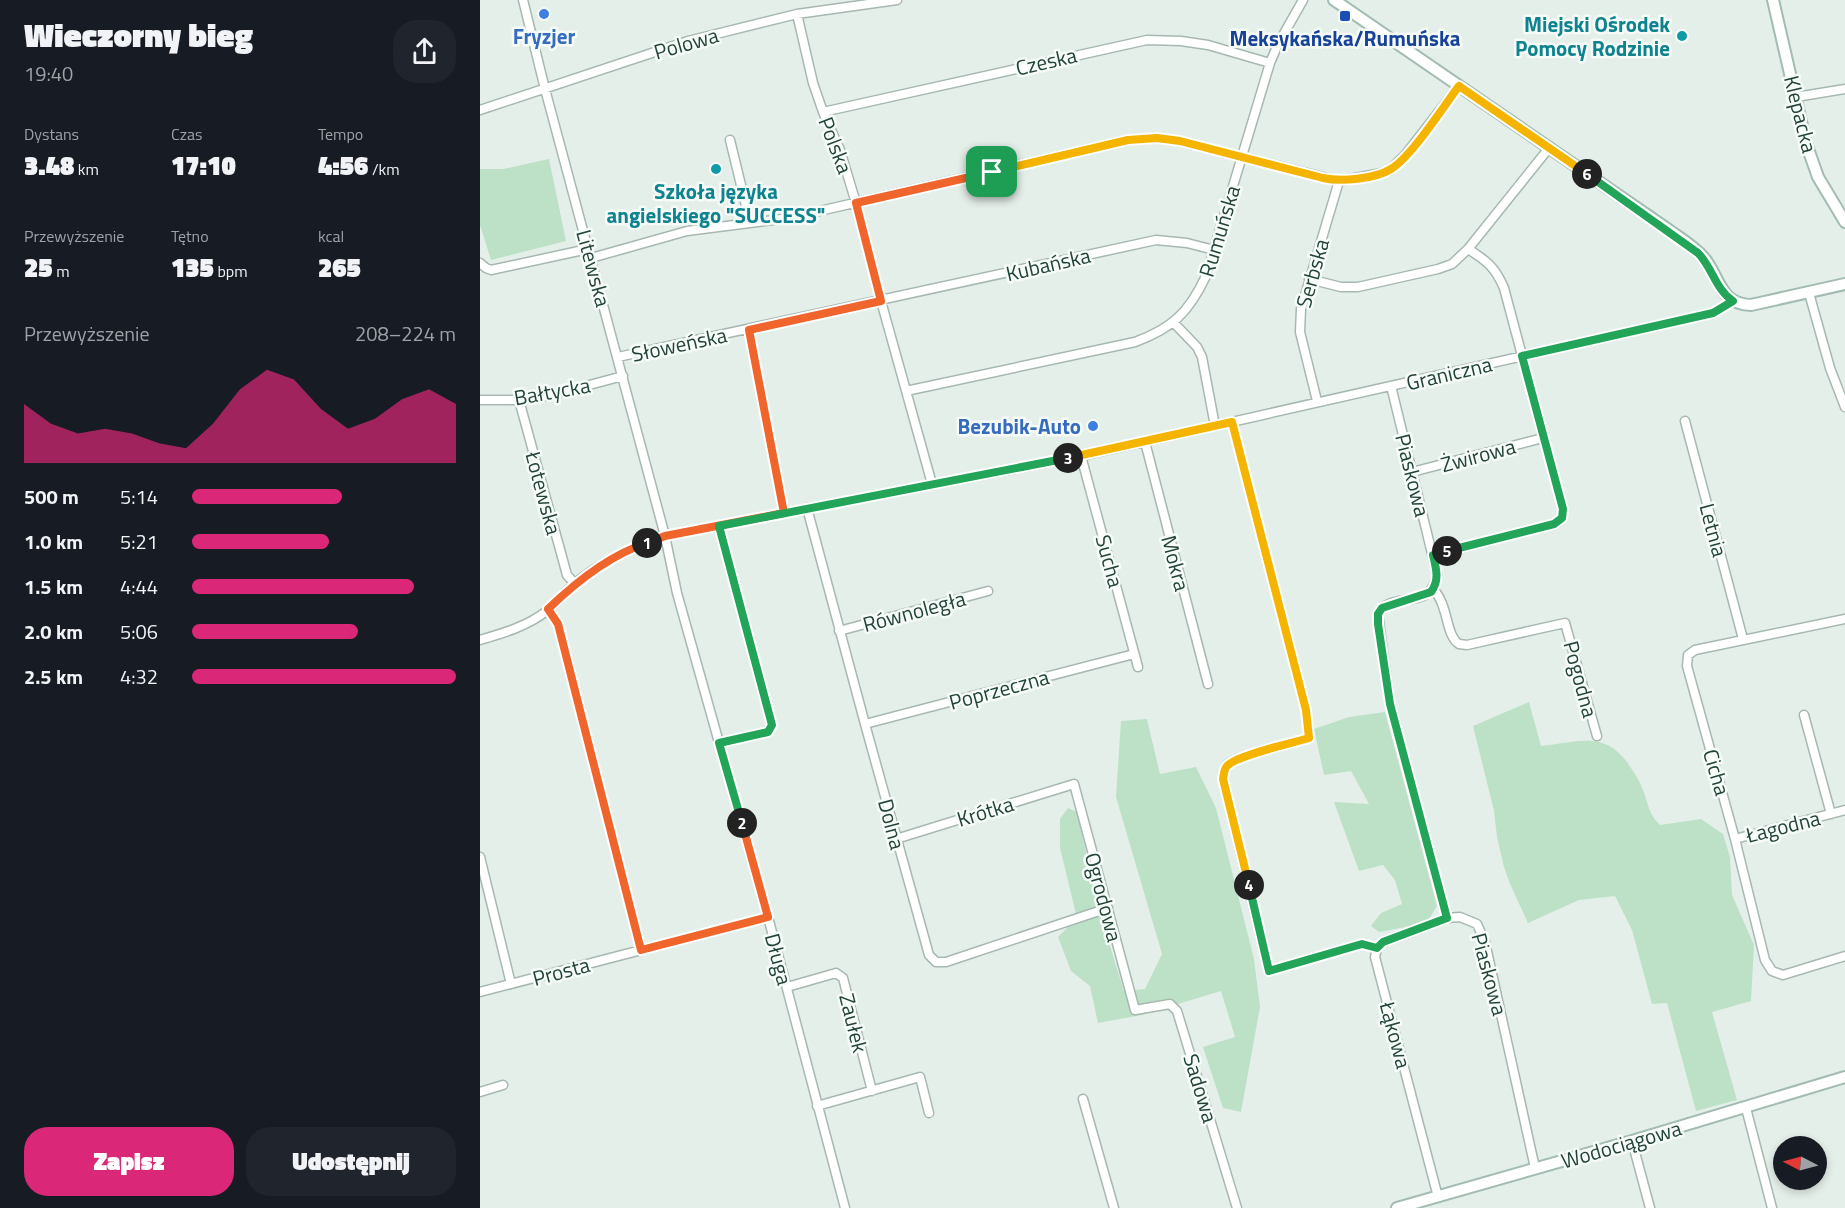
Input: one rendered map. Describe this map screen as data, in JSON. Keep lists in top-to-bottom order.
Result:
{
  "streets": {
    "street": [
      "Polowa",
      "Czeska",
      "Klepacka",
      "Polska",
      "Rumuńska",
      "Kubańska",
      "Litewska",
      "Serbska",
      "Słoweńska",
      "Graniczna",
      "Bałtycka",
      "Żwirowa",
      "Piaskowa",
      "Łotewska",
      "Letnia",
      "Sucha",
      "Mokra",
      "Równoległa",
      "Pogodna",
      "Poprzeczna",
      "Cicha",
      "Krótka",
      "Dolna",
      "Łagodna",
      "Ogrodowa",
      "Długa",
      "Prosta",
      "Zaułek",
      "Łąkowa",
      "Sadowa",
      "Wodociągowa"
    ]
  },
  "crossings": [
    ["Polowa", "Polska"],
    ["Polowa", "Litewska"],
    ["Czeska", "Polska"],
    ["Czeska", "Rumuńska"],
    ["Polska", "Rumuńska"],
    ["Polska", "Kubańska"],
    ["Polska", "Słoweńska"],
    ["Polska", "Graniczna"],
    ["Rumuńska", "Kubańska"],
    ["Kubańska", "Słoweńska"],
    ["Litewska", "Słoweńska"],
    ["Litewska", "Graniczna"],
    ["Litewska", "Bałtycka"],
    ["Litewska", "Długa"],
    ["Serbska", "Graniczna"],
    ["Graniczna", "Piaskowa"],
    ["Graniczna", "Łotewska"],
    ["Graniczna", "Sucha"],
    ["Graniczna", "Mokra"],
    ["Graniczna", "Dolna"],
    ["Graniczna", "Długa"],
    ["Bałtycka", "Łotewska"],
    ["Żwirowa", "Piaskowa"],
    ["Piaskowa", "Pogodna"],
    ["Piaskowa", "Wodociągowa"],
    ["Letnia", "Cicha"],
    ["Sucha", "Poprzeczna"],
    ["Równoległa", "Dolna"],
    ["Poprzeczna", "Dolna"],
    ["Cicha", "Łagodna"],
    ["Krótka", "Dolna"],
    ["Krótka", "Ogrodowa"],
    ["Dolna", "Ogrodowa"],
    ["Ogrodowa", "Sadowa"],
    ["Długa", "Prosta"],
    ["Długa", "Zaułek"],
    ["Łąkowa", "Wodociągowa"]
  ],
  "places": {
    "other": [
      "Fryzjer",
      "Miejski Ośrodek Pomocy Rodzinie",
      "Szkoła języka angielskiego \"SUCCESS\"",
      "Bezubik-Auto"
    ],
    "transit": ["Meksykańska/Rumuńska"]
  },
  "north": "left",
  "page": {
    "heading": ["Wieczorny bieg", "19:40"],
    "stats": [
      ["Dystans", "3.48 km"],
      ["Czas", "17:10"],
      ["Tempo", "4:56 /km"],
      ["Przewyższenie", "25 m"],
      ["Tętno", "135 bpm"],
      ["kcal", "265"]
    ],
    "pins": [
      "6",
      "3",
      "1",
      "5",
      "2",
      "4"
    ],
    "chart": ["Przewyższenie", "208–224 m"],
    "list": [
      {
        "name": "500 m",
        "note": "5:14"
      },
      {
        "name": "1.0 km",
        "note": "5:21"
      },
      {
        "name": "1.5 km",
        "note": "4:44"
      },
      {
        "name": "2.0 km",
        "note": "5:06"
      },
      {
        "name": "2.5 km",
        "note": "4:32"
      }
    ],
    "buttons": ["Zapisz", "Udostępnij"]
  }
}
